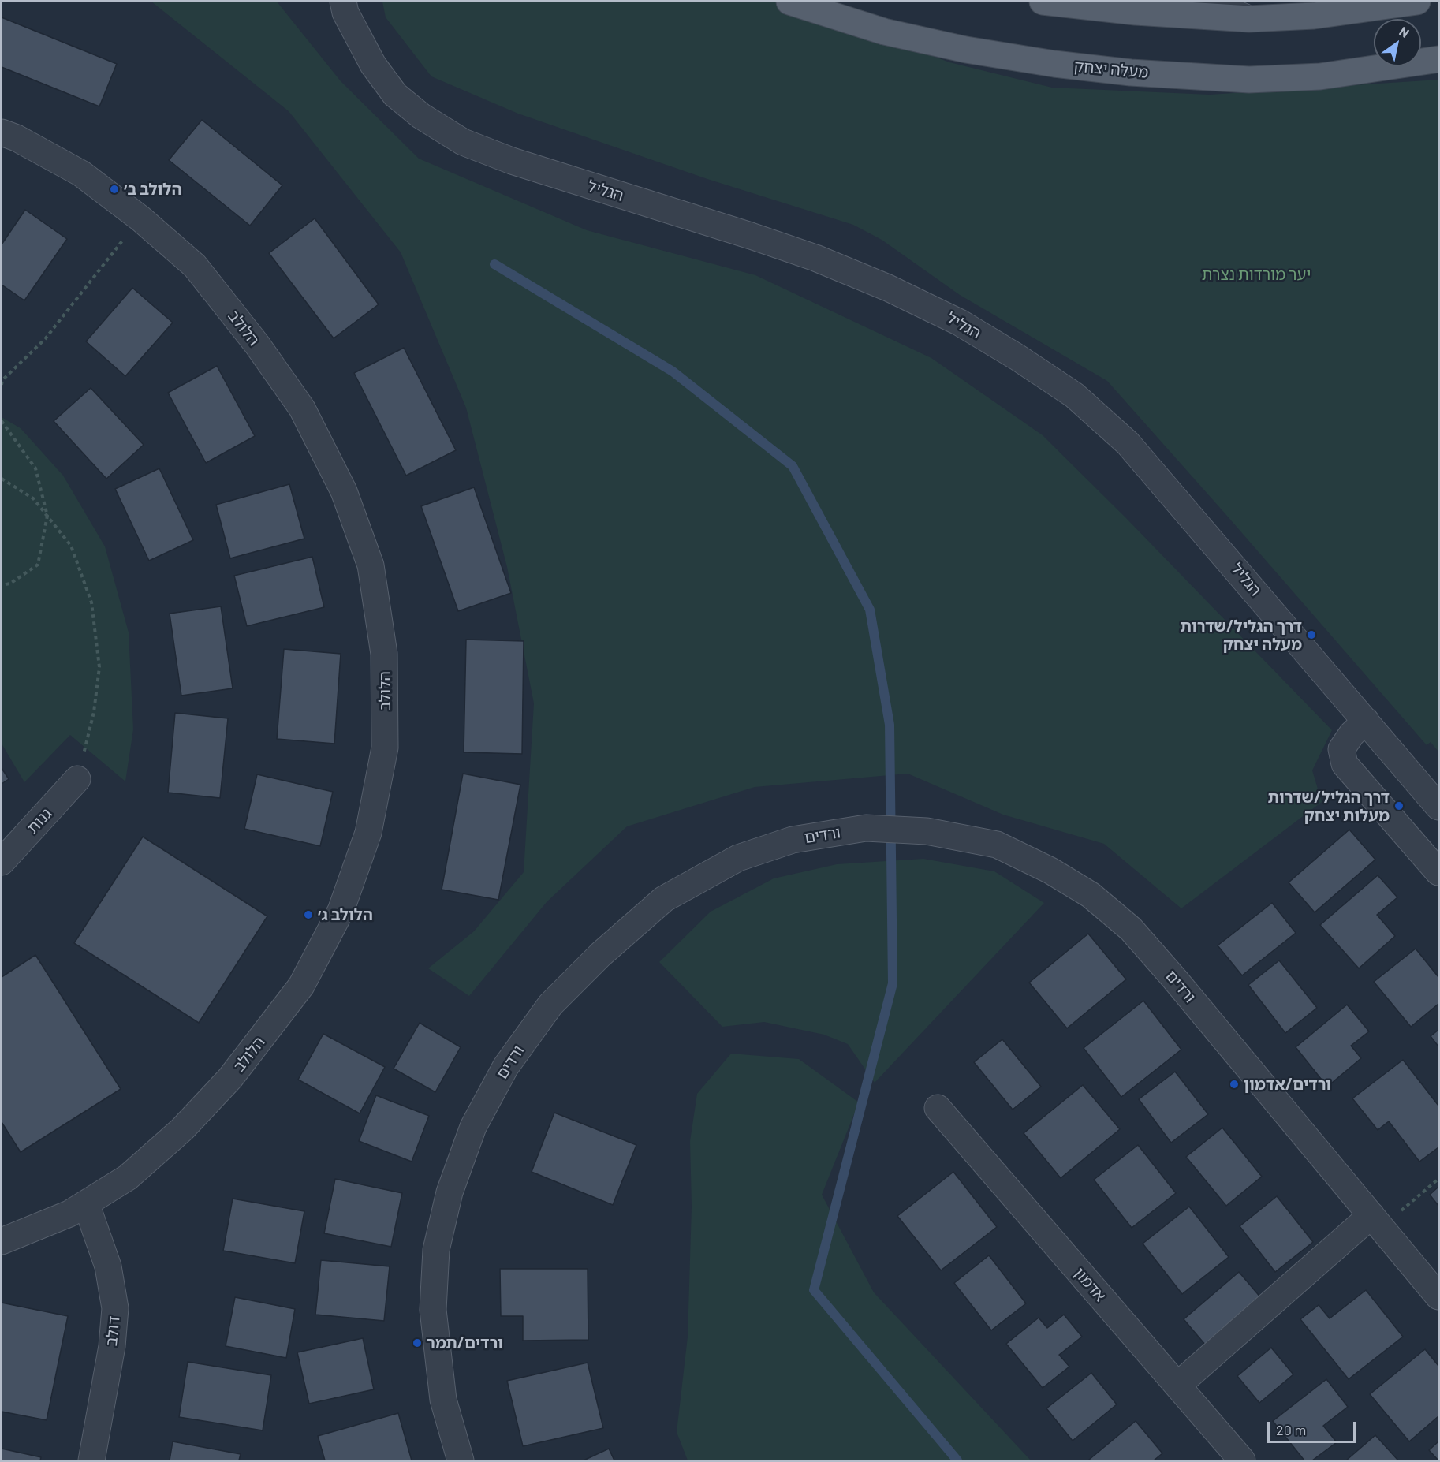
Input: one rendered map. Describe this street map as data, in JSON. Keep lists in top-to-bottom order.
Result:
{
  "streets": {
    "main road": ["מעלה יצחק"],
    "street": [
      "הגליל",
      "הלולב",
      "גנות",
      "ורדים",
      "אדמון",
      "דולב"
    ]
  },
  "crossings": [
    ["הלולב", "דולב"]
  ],
  "parks": ["יער מורדות נצרת"],
  "places": [
    "הלולב ב׳",
    "דרך הגליל/שדרות מעלה יצחק",
    "דרך הגליל/שדרות מעלות יצחק",
    "הלולב ג׳",
    "ורדים/אדמון",
    "ורדים/תמר"
  ],
  "scale_bar": "20 m",
  "north": "top right"
}
